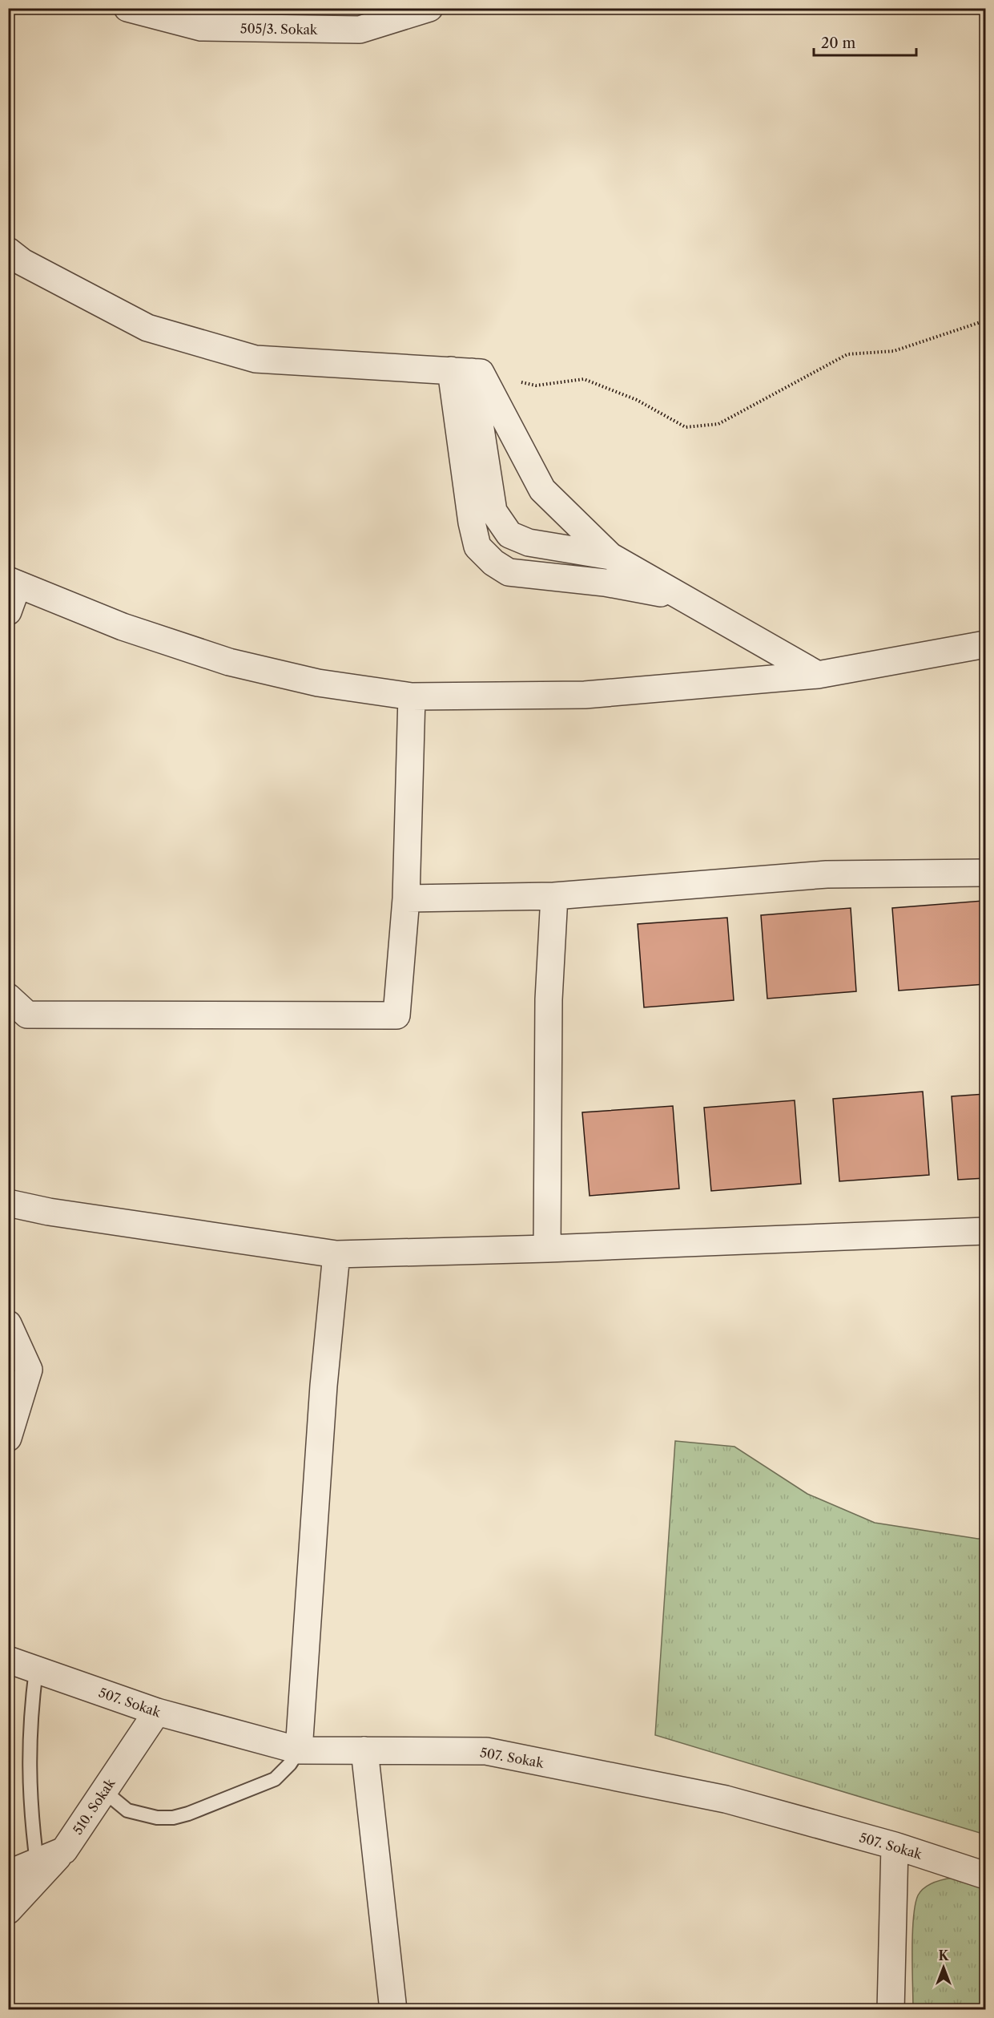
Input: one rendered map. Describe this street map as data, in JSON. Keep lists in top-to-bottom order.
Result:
{
  "streets": {
    "street": ["505/3. Sokak", "507. Sokak", "510. Sokak"]
  },
  "crossings": [
    ["507. Sokak", "510. Sokak"]
  ],
  "scale_bar": "20 m",
  "north": "top"
}
